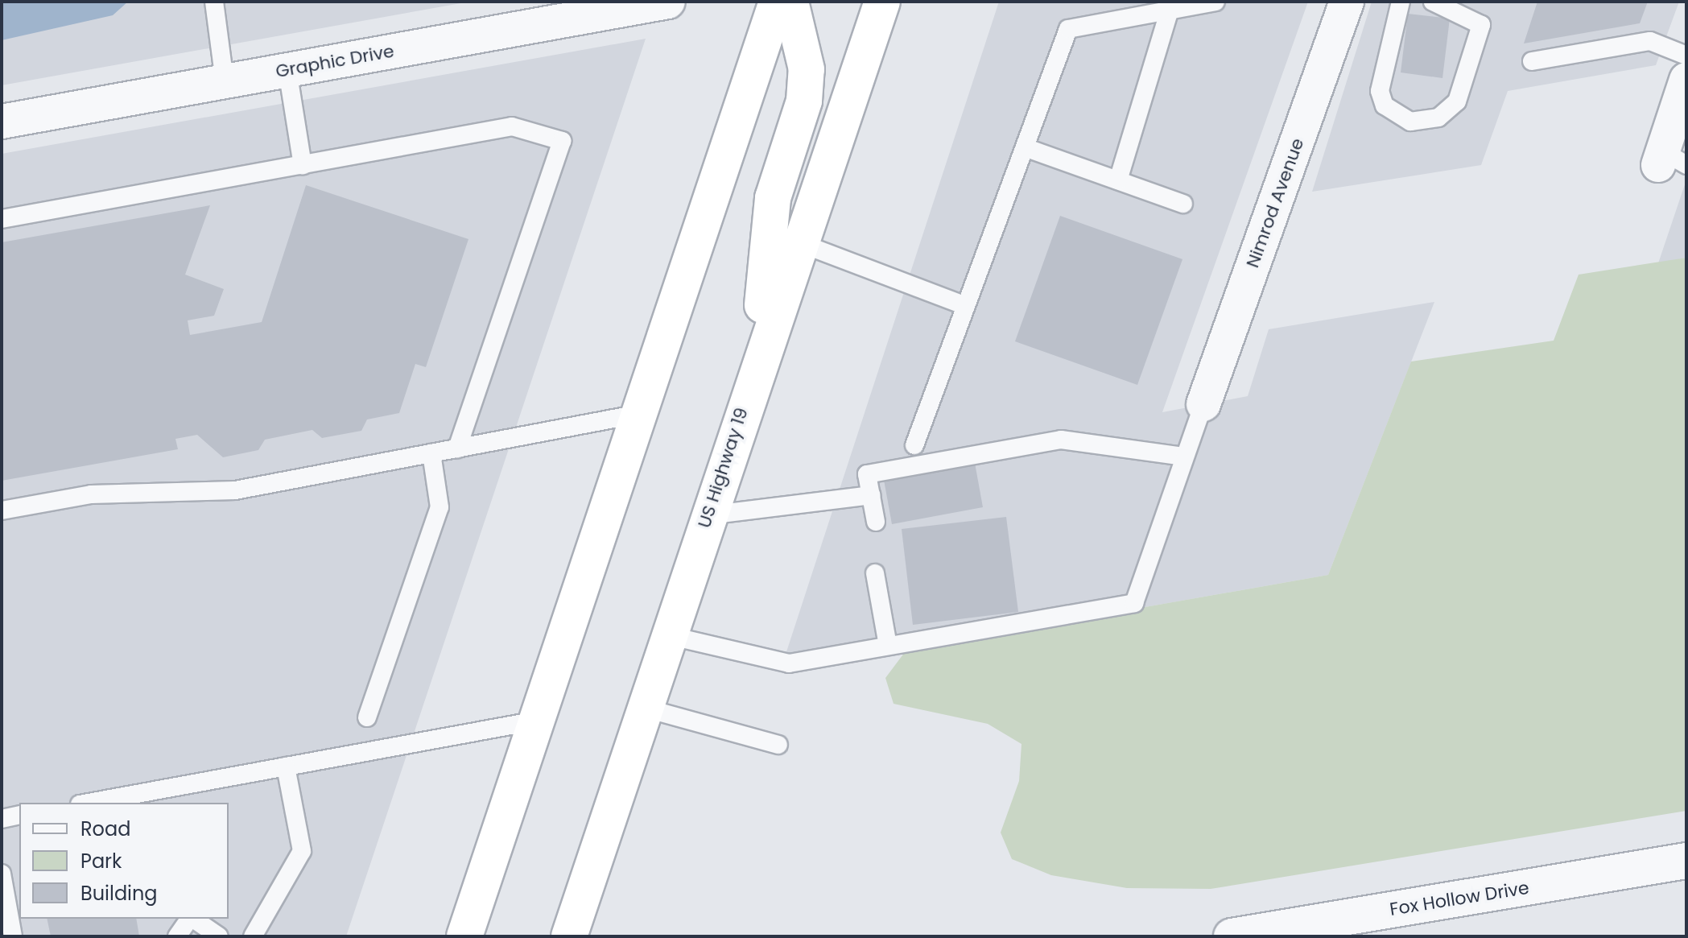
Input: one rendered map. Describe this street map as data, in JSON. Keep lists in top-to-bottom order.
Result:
{
  "streets": {
    "highway": ["US Highway 19"],
    "street": ["Graphic Drive", "Nimrod Avenue", "Fox Hollow Drive"]
  },
  "legend": ["Road", "Park", "Building"]
}
